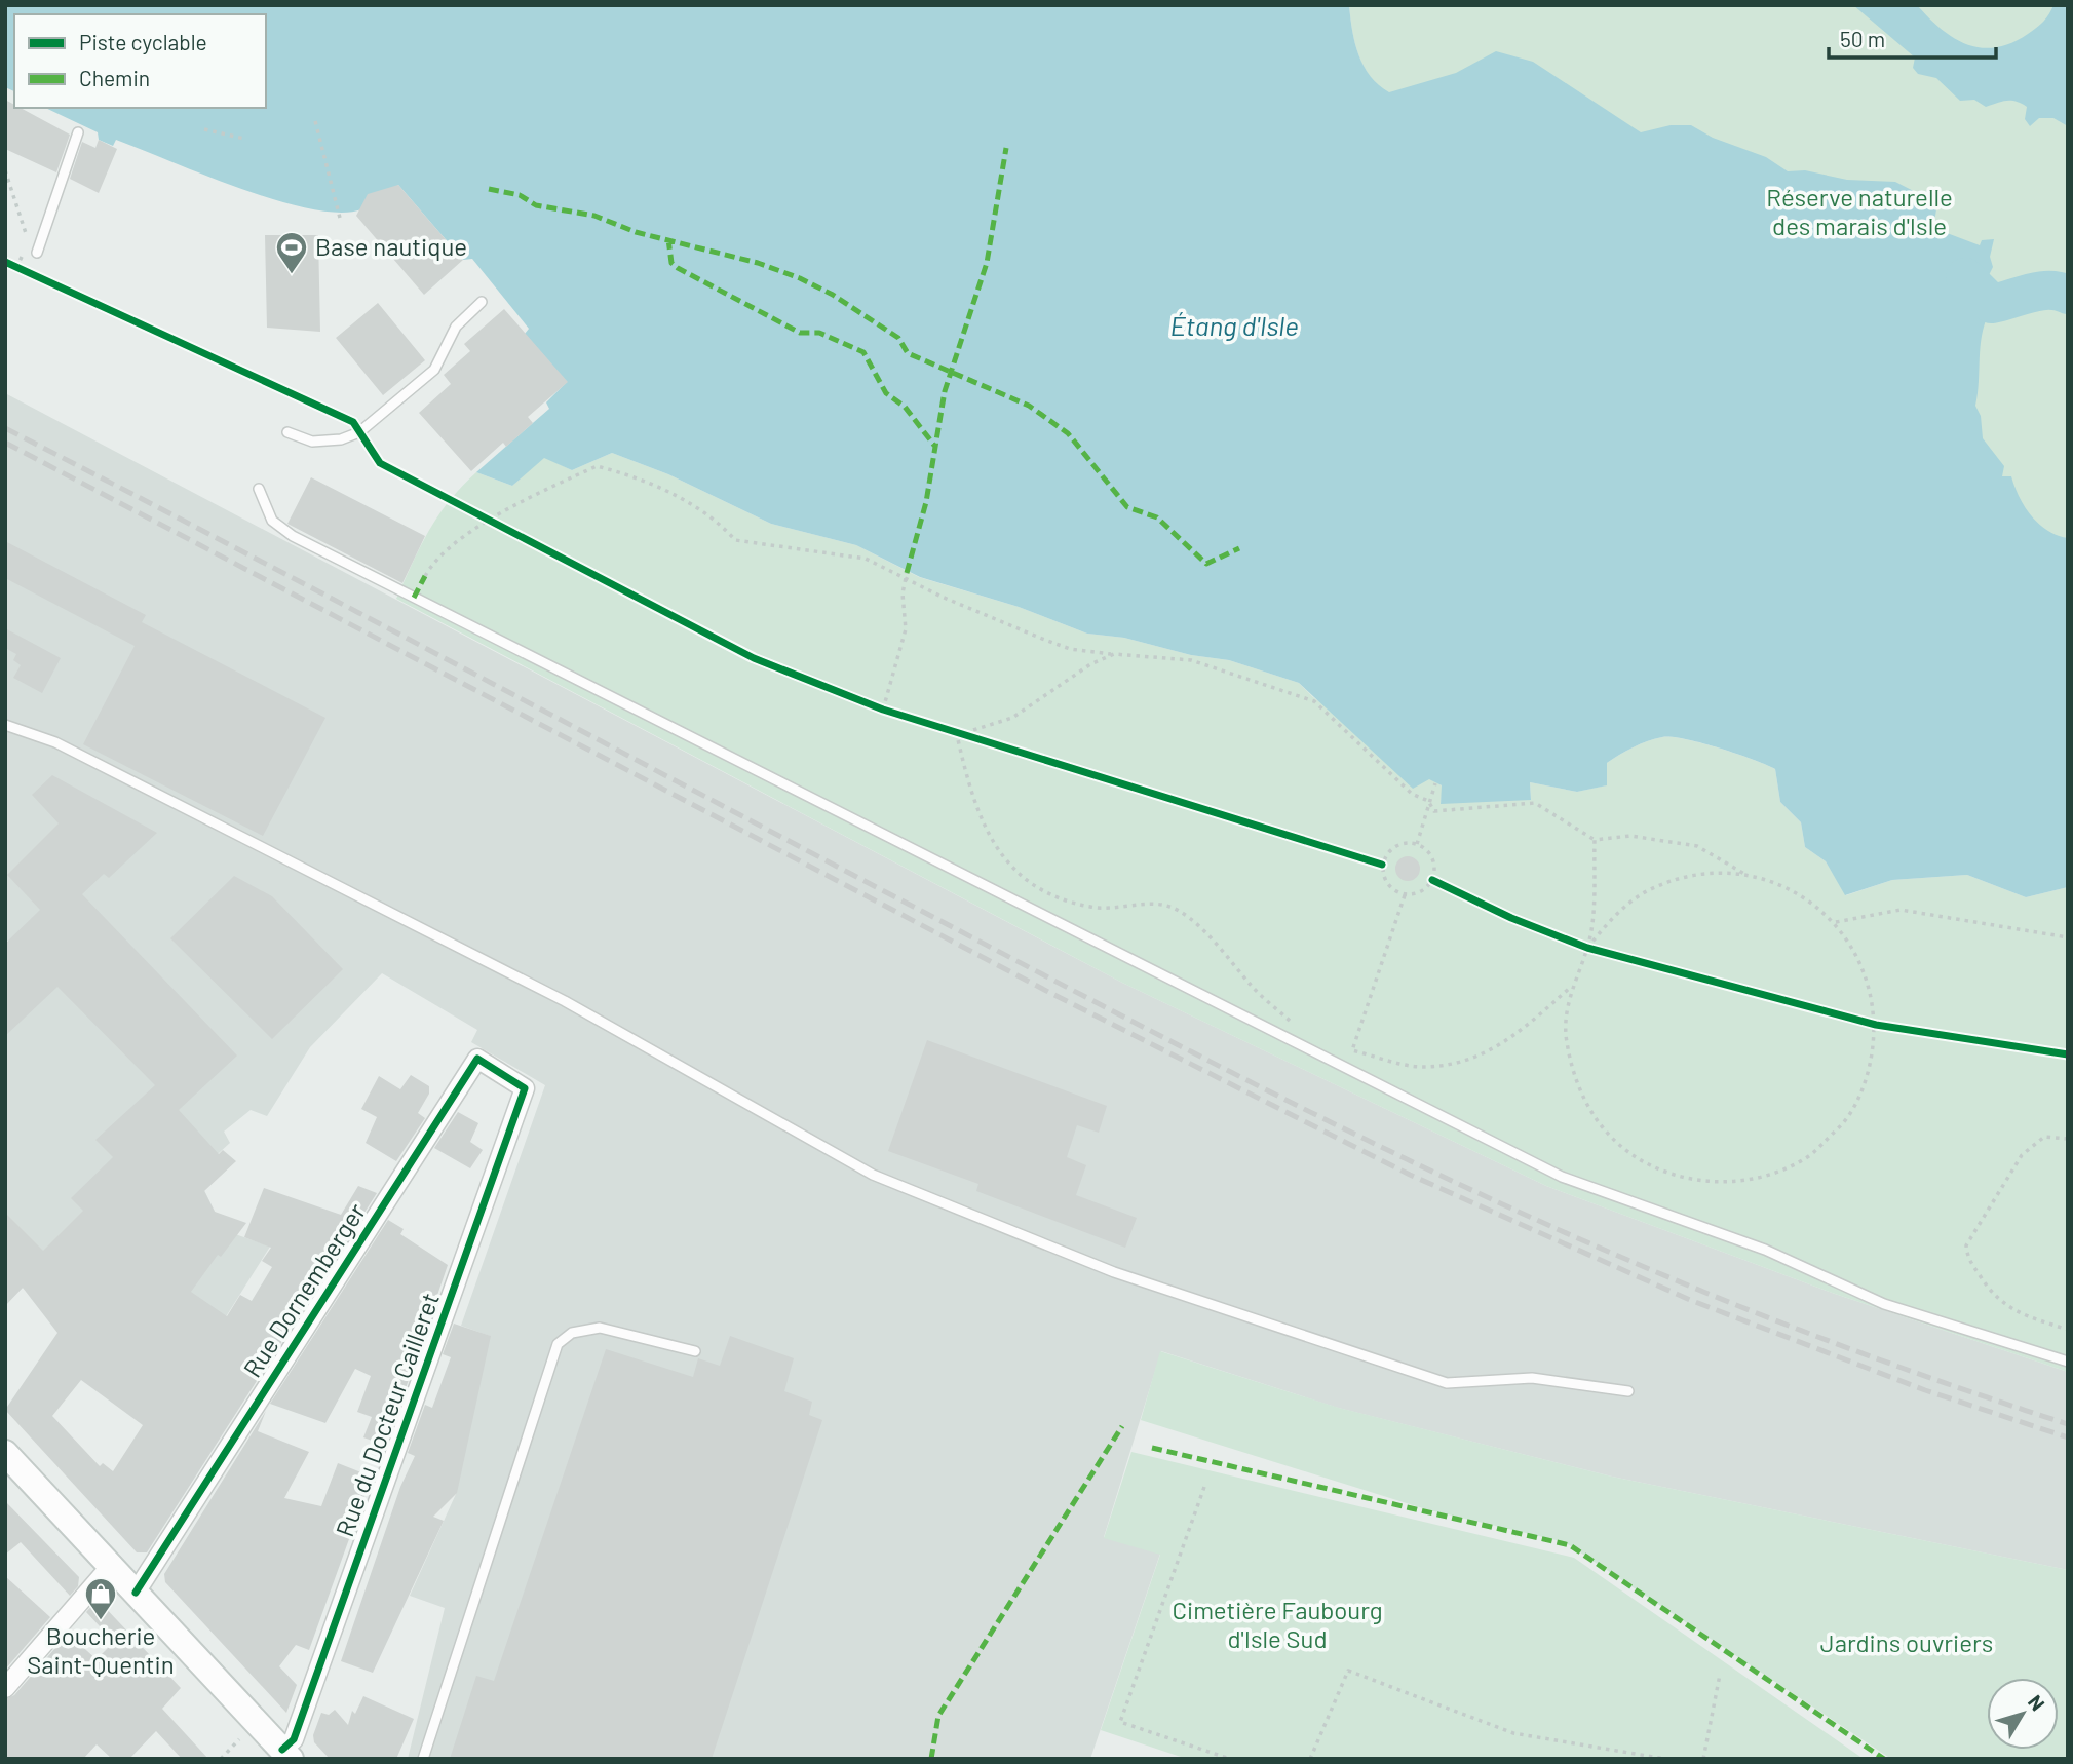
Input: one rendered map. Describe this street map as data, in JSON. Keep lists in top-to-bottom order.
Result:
{
  "streets": {
    "street": ["Rue Dornemberger", "Rue du Docteur Cailleret"]
  },
  "crossings": [
    ["Rue Dornemberger", "Rue du Docteur Cailleret"]
  ],
  "water": ["Étang d'Isle"],
  "parks": ["Réserve naturelle des marais d'Isle", "Cimetière Faubourg d'Isle Sud", "Jardins ouvriers"],
  "places": {
    "sports": ["Base nautique"],
    "shop": ["Boucherie Saint-Quentin"]
  },
  "legend": ["Piste cyclable", "Chemin"],
  "scale_bar": "50 m",
  "north": "top right"
}
